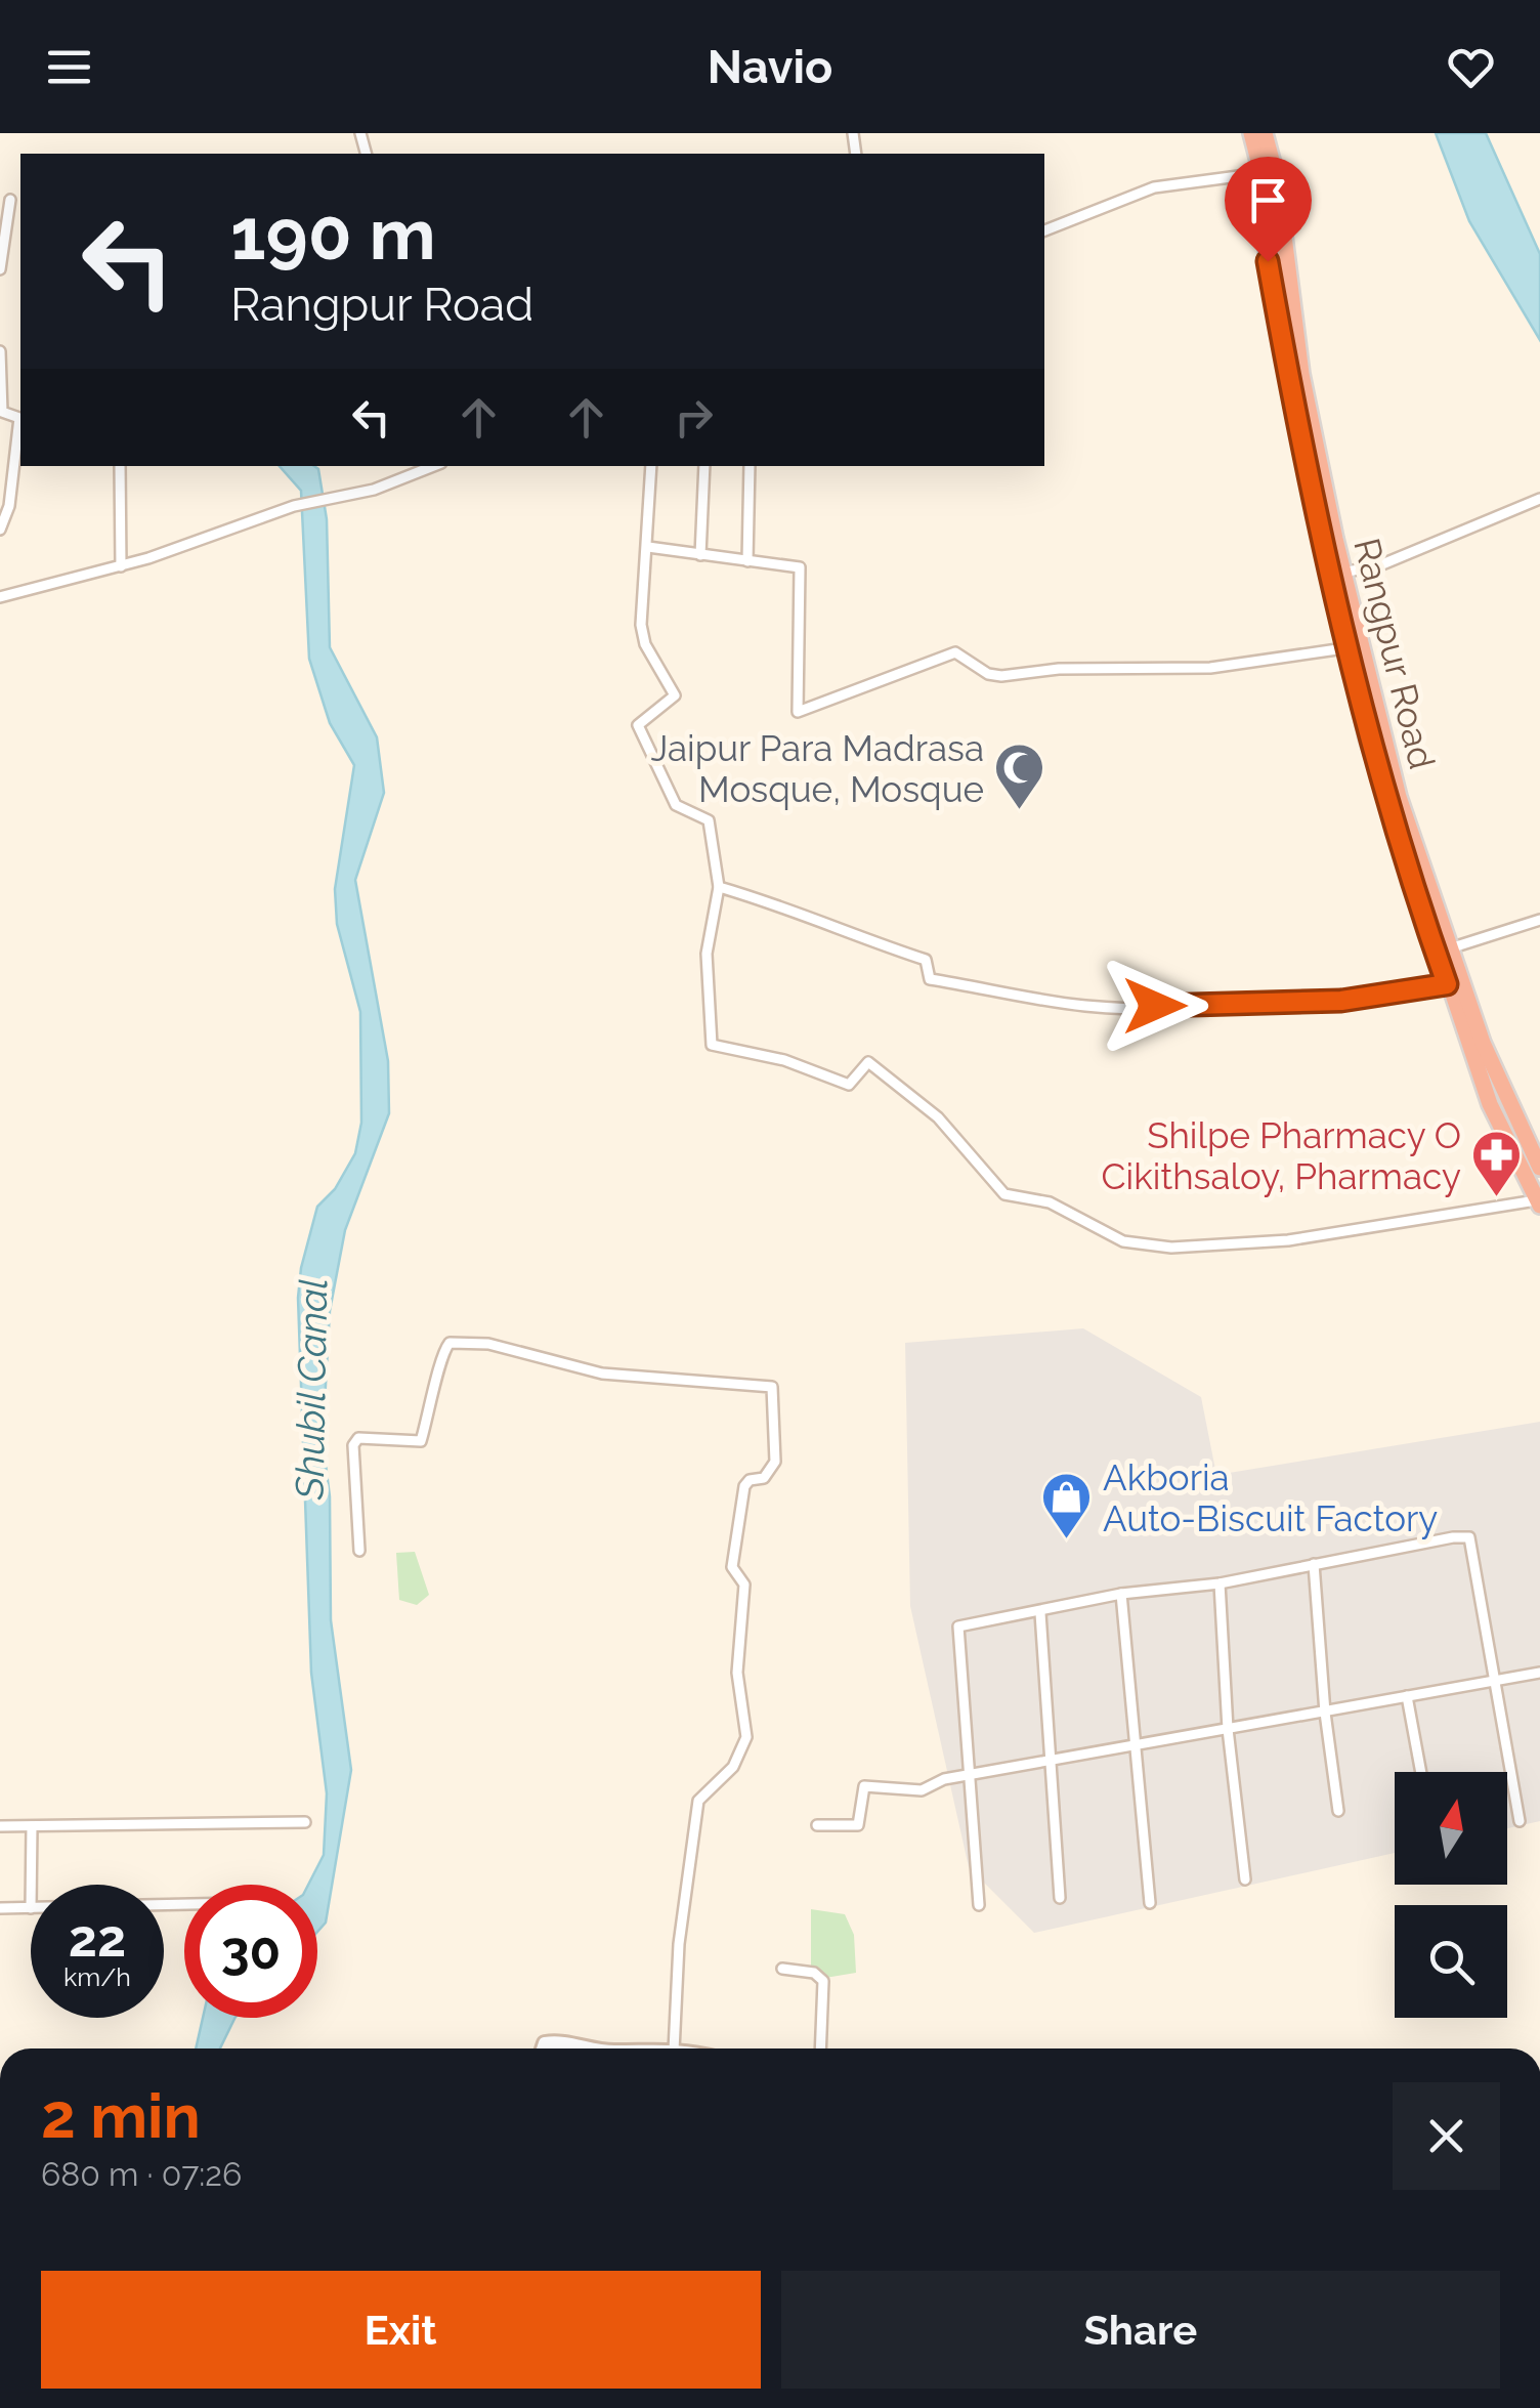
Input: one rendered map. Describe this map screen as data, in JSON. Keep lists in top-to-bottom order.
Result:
{
  "streets": {
    "highway": ["Rangpur Road"]
  },
  "water": ["Shubil Canal"],
  "places": {
    "mosque": ["Jaipur Para Madrasa Mosque, Mosque"],
    "pharmacy": ["Shilpe Pharmacy O Cikithsaloy, Pharmacy"],
    "shop": ["Akboria Auto-Biscuit Factory"]
  },
  "north": "top",
  "page": {
    "header": "Navio",
    "turn": ["190 m", "Rangpur Road"],
    "speed": "22 km/h",
    "limit": "30",
    "heading": ["2 min", "680 m · 07:26"],
    "buttons": ["Exit", "Share"]
  }
}
